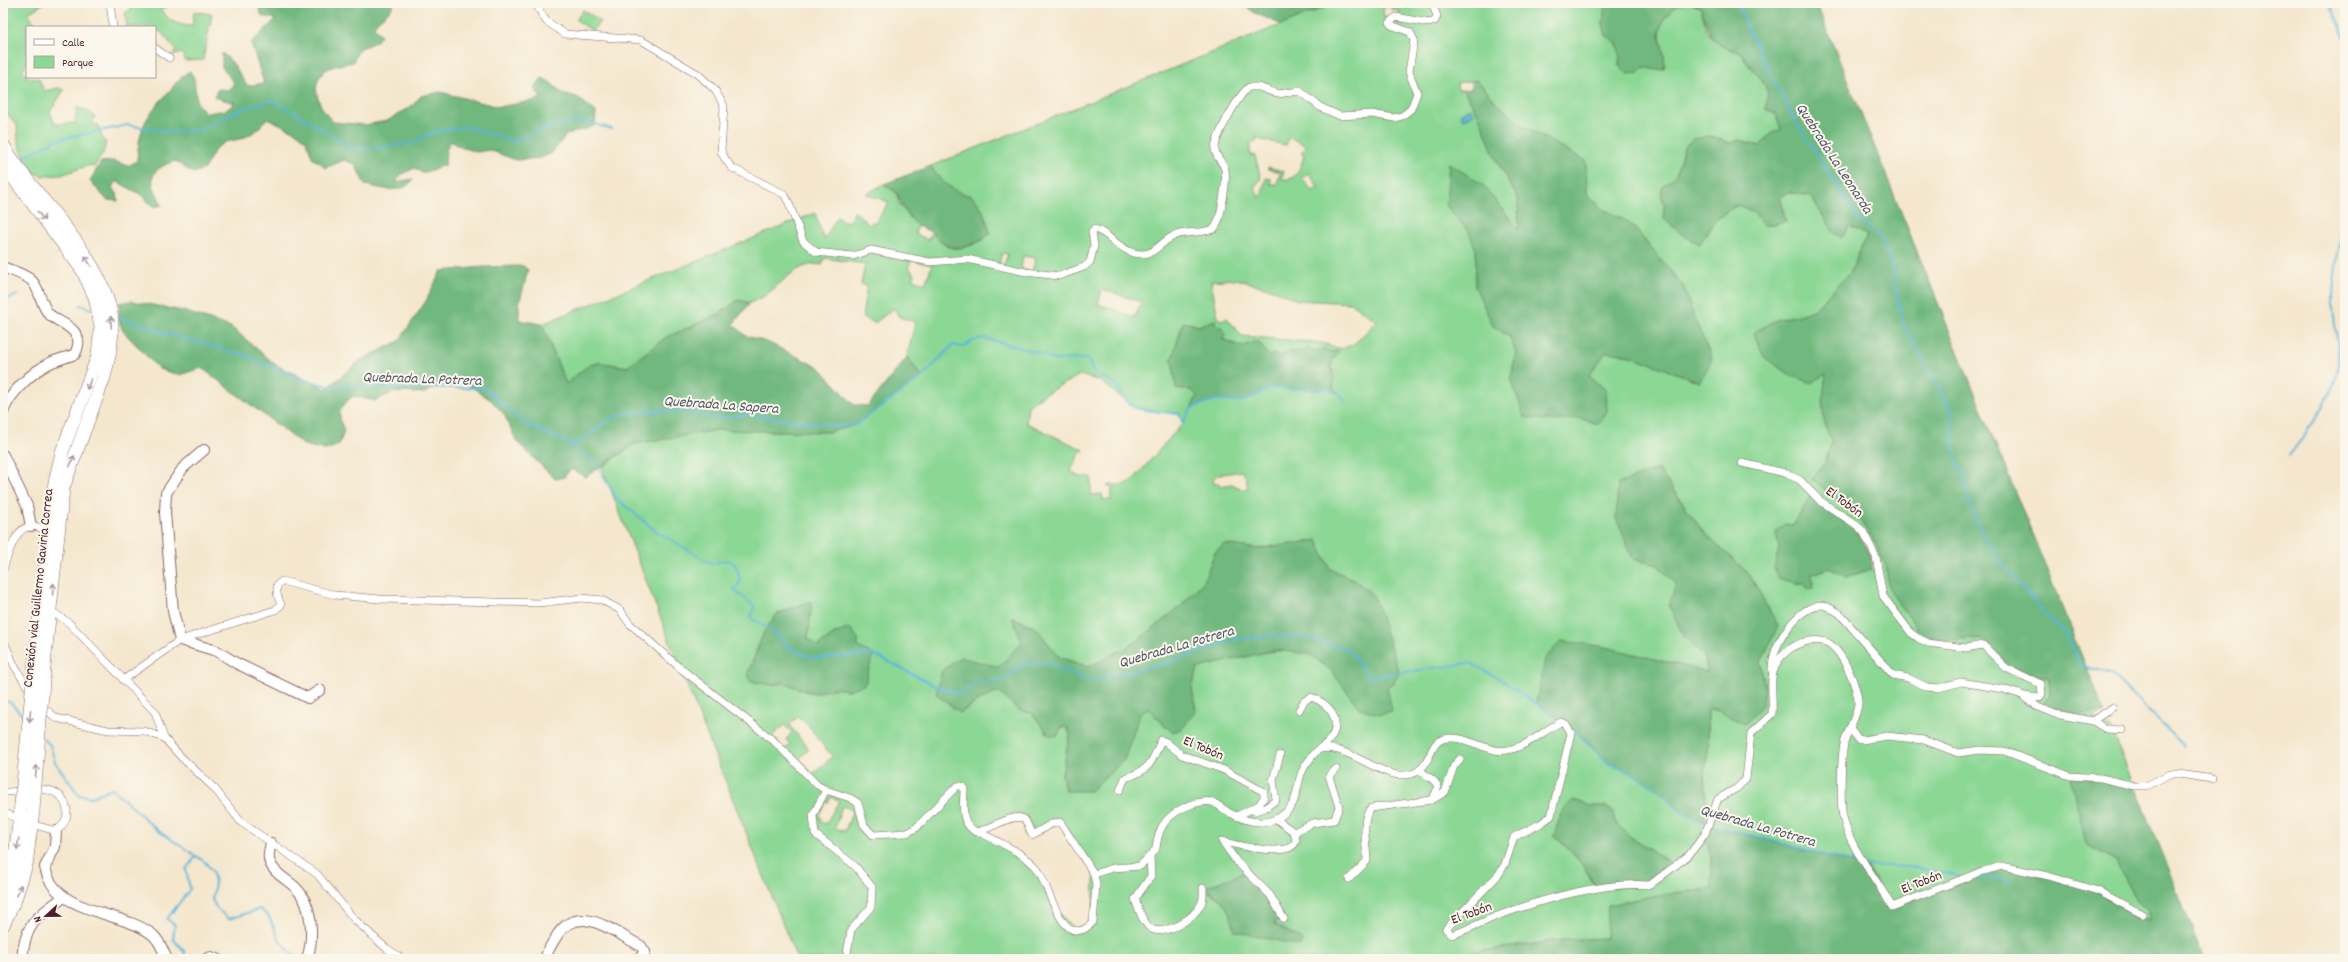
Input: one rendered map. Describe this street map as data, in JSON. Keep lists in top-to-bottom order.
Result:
{
  "streets": {
    "highway": ["Conexión vial Guillermo Gaviria Correa"],
    "street": ["El Tobón"]
  },
  "water": ["Quebrada La Leonarda", "Quebrada La Potrera", "Quebrada La Sapera"],
  "legend": ["Calle", "Parque"],
  "north": "left"
}
